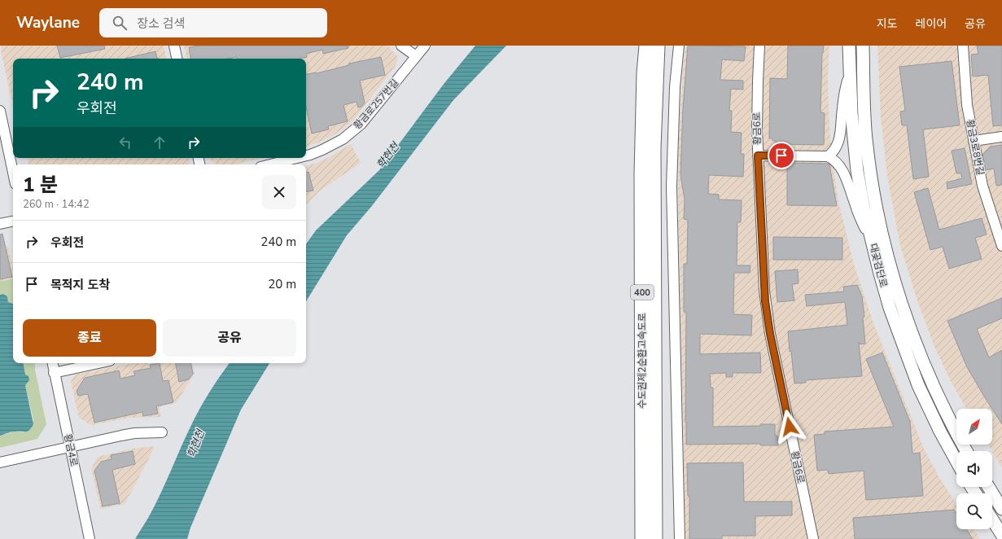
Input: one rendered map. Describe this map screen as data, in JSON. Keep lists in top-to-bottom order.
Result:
{
  "streets": {
    "highway": ["400", "수도권제2순환고속도로"],
    "main road": ["대곶검단로"],
    "street": [
      "황금로257번길",
      "황금6로",
      "황금3로8번길",
      "황금4로"
    ]
  },
  "water": ["학현천"],
  "north": "top right",
  "page": {
    "header": "Waylane",
    "search": "장소 검색",
    "nav": ["지도", "레이어", "공유"],
    "turn": ["240 m", "우회전"],
    "heading": ["1 분", "260 m · 14:42"],
    "list": [
      {
        "name": "우회전",
        "value": "240 m"
      },
      {
        "name": "목적지 도착",
        "value": "20 m"
      }
    ],
    "buttons": ["종료", "공유"]
  }
}
